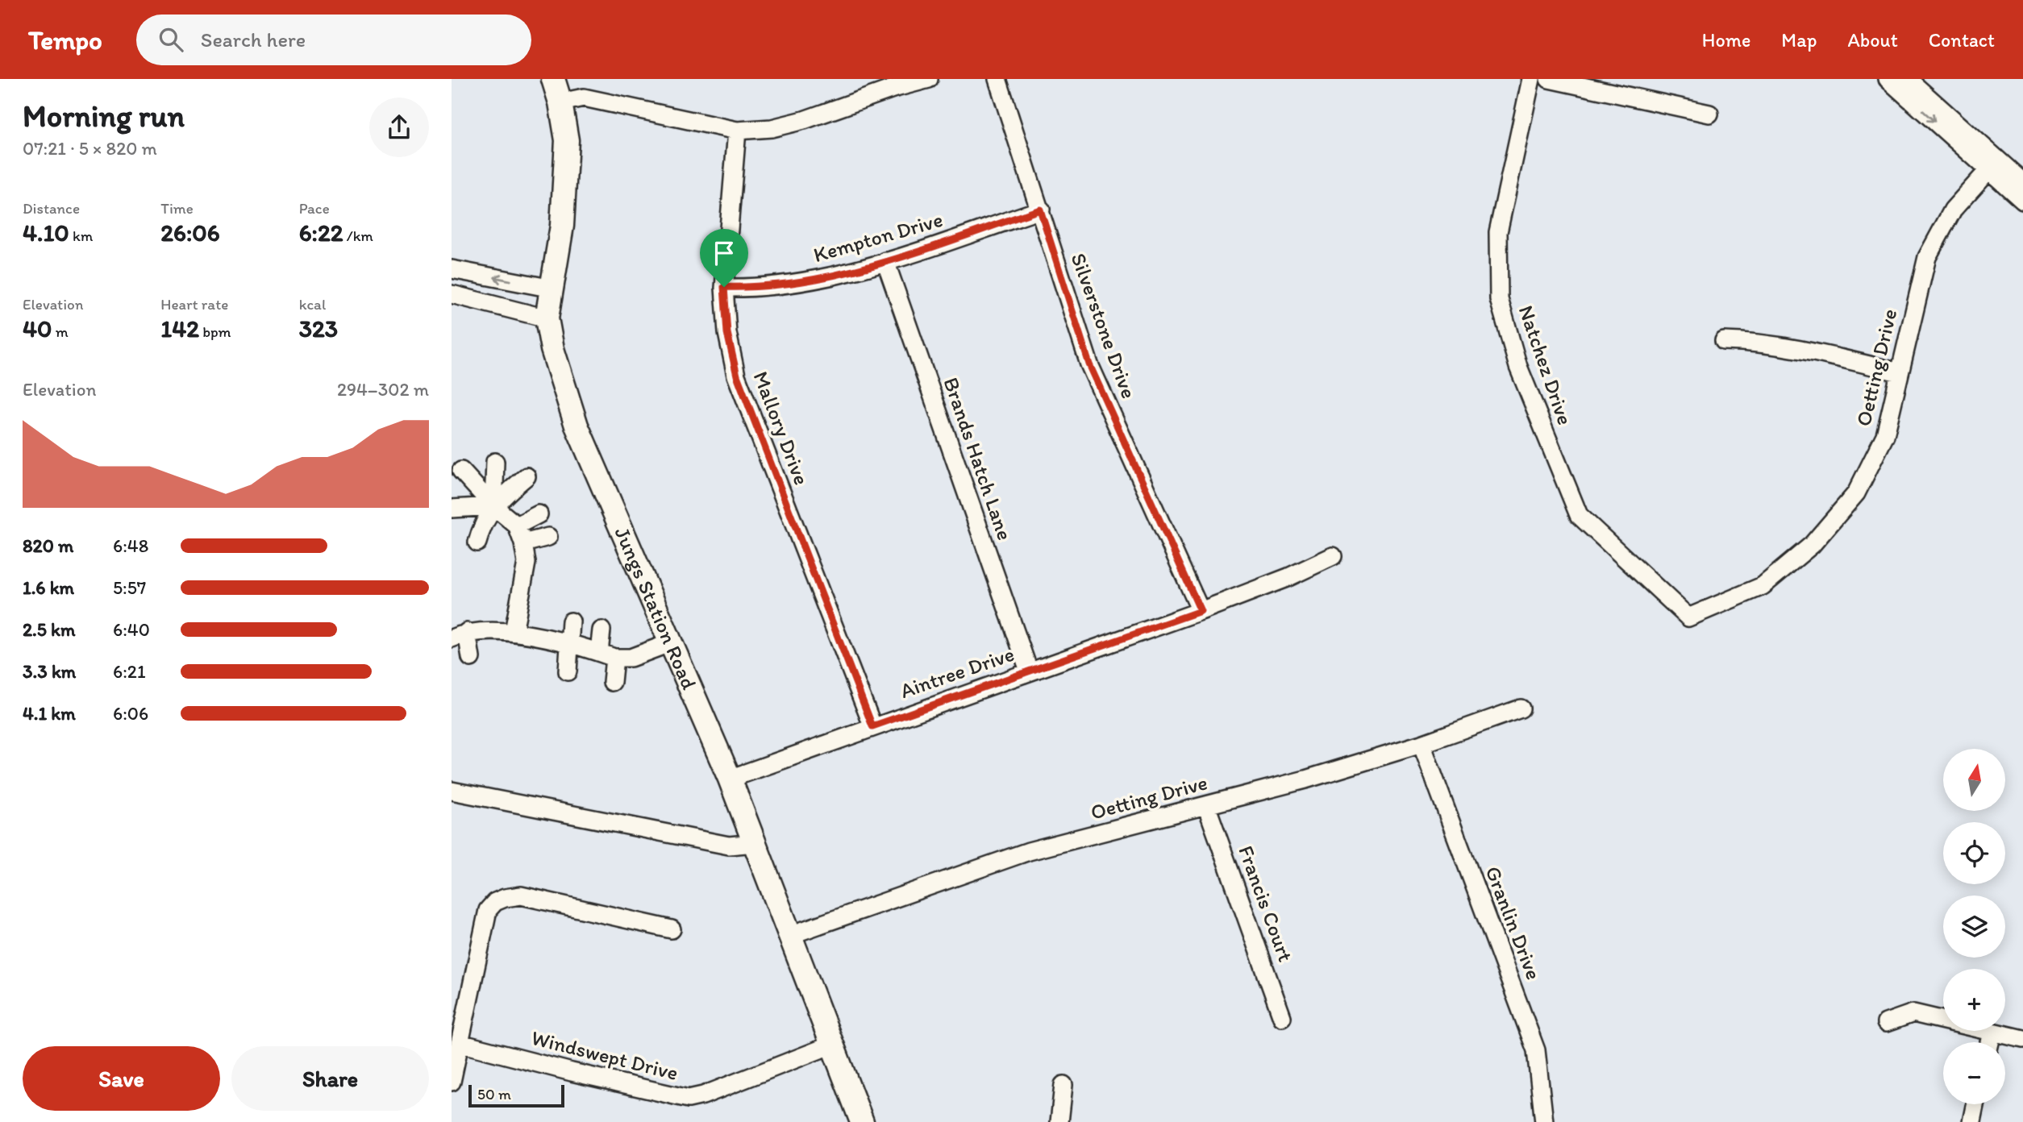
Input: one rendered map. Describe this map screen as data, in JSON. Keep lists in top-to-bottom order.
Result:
{
  "streets": {
    "main road": ["Jungs Station Road"],
    "street": [
      "Kempton Drive",
      "Silverstone Drive",
      "Natchez Drive",
      "Oetting Drive",
      "Mallory Drive",
      "Brands Hatch Lane",
      "Aintree Drive",
      "Francis Court",
      "Granlin Drive",
      "Windswept Drive"
    ]
  },
  "crossings": [
    ["Kempton Drive", "Silverstone Drive"],
    ["Kempton Drive", "Mallory Drive"],
    ["Kempton Drive", "Brands Hatch Lane"],
    ["Silverstone Drive", "Aintree Drive"],
    ["Natchez Drive", "Oetting Drive"],
    ["Oetting Drive", "Jungs Station Road"],
    ["Oetting Drive", "Francis Court"],
    ["Oetting Drive", "Granlin Drive"],
    ["Mallory Drive", "Aintree Drive"],
    ["Brands Hatch Lane", "Aintree Drive"],
    ["Jungs Station Road", "Aintree Drive"],
    ["Jungs Station Road", "Windswept Drive"]
  ],
  "scale_bar": "50 m",
  "north": "top",
  "page": {
    "header": "Tempo",
    "search": "Search here",
    "nav": [
      "Home",
      "Map",
      "About",
      "Contact"
    ],
    "heading": ["Morning run", "07:21 · 5 × 820 m"],
    "stats": [
      ["Distance", "4.10 km"],
      ["Time", "26:06"],
      ["Pace", "6:22 /km"],
      ["Elevation", "40 m"],
      ["Heart rate", "142 bpm"],
      ["kcal", "323"]
    ],
    "chart": ["Elevation", "294–302 m"],
    "list": [
      {
        "name": "820 m",
        "note": "6:48"
      },
      {
        "name": "1.6 km",
        "note": "5:57"
      },
      {
        "name": "2.5 km",
        "note": "6:40"
      },
      {
        "name": "3.3 km",
        "note": "6:21"
      },
      {
        "name": "4.1 km",
        "note": "6:06"
      }
    ],
    "map_buttons": ["+", "−"],
    "buttons": ["Save", "Share"],
    "scale": "50 m"
  }
}
